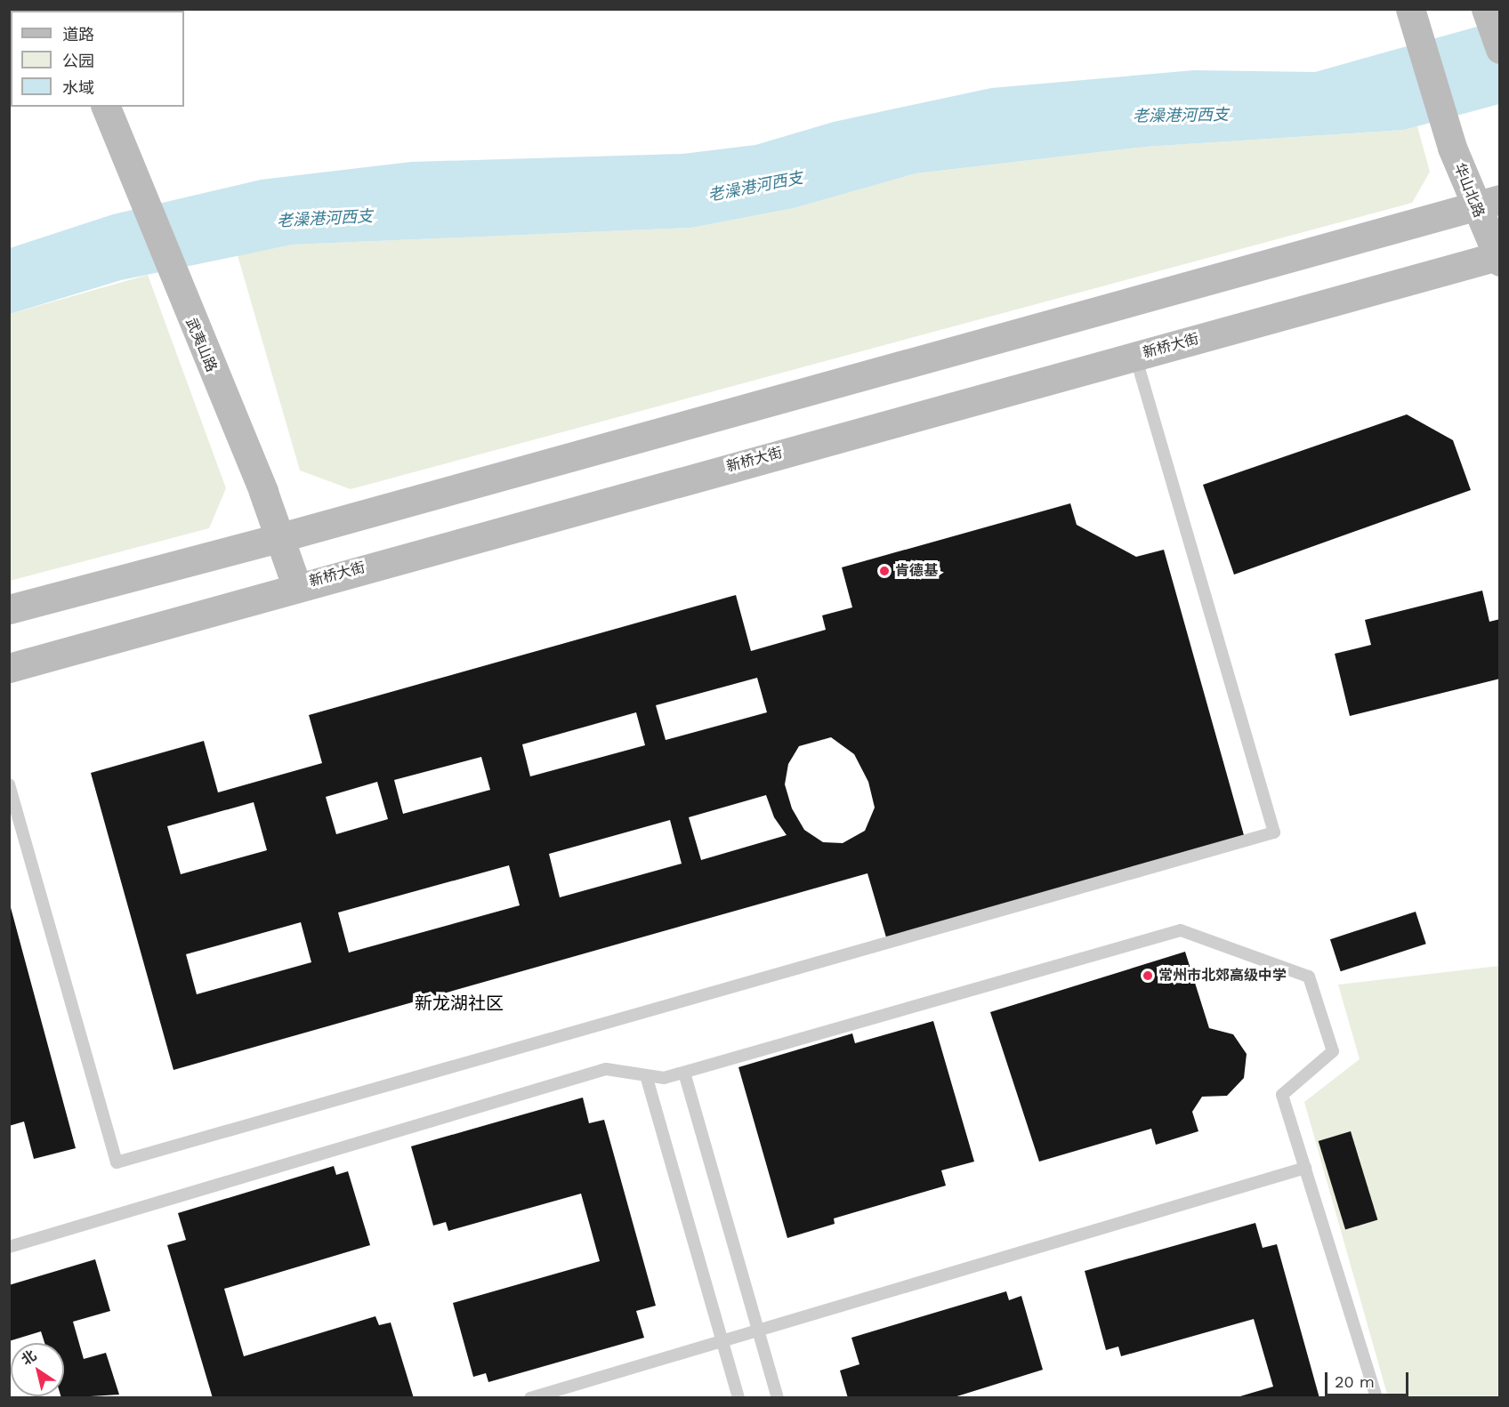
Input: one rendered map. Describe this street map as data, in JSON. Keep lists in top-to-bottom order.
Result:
{
  "streets": {
    "street": ["华山北路", "武夷山路", "新桥大街"]
  },
  "crossings": [
    ["华山北路", "新桥大街"],
    ["武夷山路", "新桥大街"]
  ],
  "districts": ["新龙湖社区"],
  "water": ["老澡港河西支"],
  "places": ["肯德基", "常州市北郊高级中学"],
  "legend": ["道路", "公园", "水域"],
  "scale_bar": "20 m",
  "north": "top left"
}
